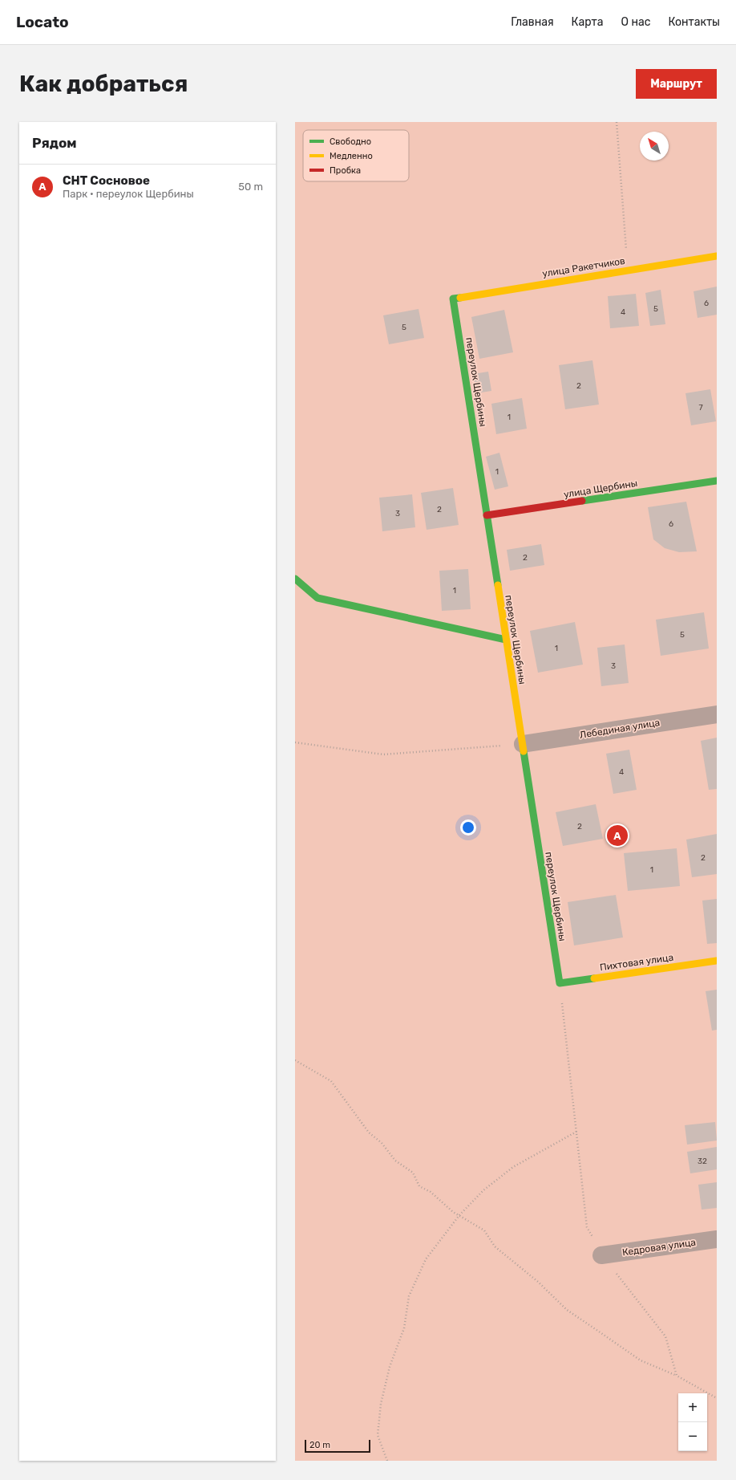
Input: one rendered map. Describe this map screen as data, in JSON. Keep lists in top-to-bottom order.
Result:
{
  "streets": {
    "street": [
      "улица Ракетчиков",
      "переулок Щербины",
      "улица Щербины",
      "Лебединая улица",
      "Пихтовая улица",
      "Кедровая улица"
    ]
  },
  "crossings": [
    ["улица Ракетчиков", "переулок Щербины"],
    ["переулок Щербины", "улица Щербины"],
    ["переулок Щербины", "Лебединая улица"],
    ["переулок Щербины", "Пихтовая улица"]
  ],
  "house_numbers": [
    "6",
    "5",
    "4",
    "5",
    "2",
    "7",
    "1",
    "1",
    "2",
    "3",
    "6",
    "2",
    "1",
    "5",
    "1",
    "3",
    "4",
    "2",
    "2",
    "1",
    "32"
  ],
  "legend": ["Свободно", "Медленно", "Пробка"],
  "scale_bar": "20 m",
  "north": "top left",
  "page": {
    "header": "Locato",
    "nav": [
      "Главная",
      "Карта",
      "О нас",
      "Контакты"
    ],
    "buttons": "Маршрут",
    "title": "Как добраться",
    "heading": "Рядом",
    "list": [
      {
        "mark": "A",
        "name": "СНТ Сосновое",
        "note": "Парк · переулок Щербины",
        "value": "50 m"
      }
    ],
    "pins": "A",
    "map_buttons": ["+", "−"],
    "scale": "20 m"
  }
}
